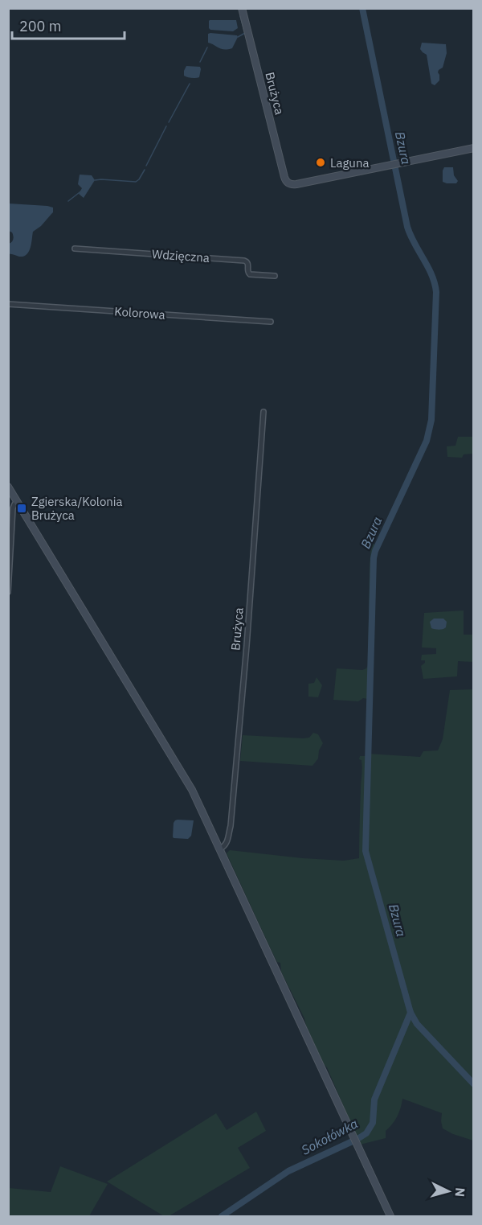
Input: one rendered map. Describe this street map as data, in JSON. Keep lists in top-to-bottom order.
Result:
{
  "streets": {
    "main road": ["Brużyca"],
    "street": ["Wdzięczna", "Kolorowa"]
  },
  "water": ["Bzura", "Sokołówka"],
  "places": {
    "other": ["Laguna"],
    "transit": ["Zgierska/Kolonia Brużyca"]
  },
  "scale_bar": "200 m",
  "north": "right"
}
